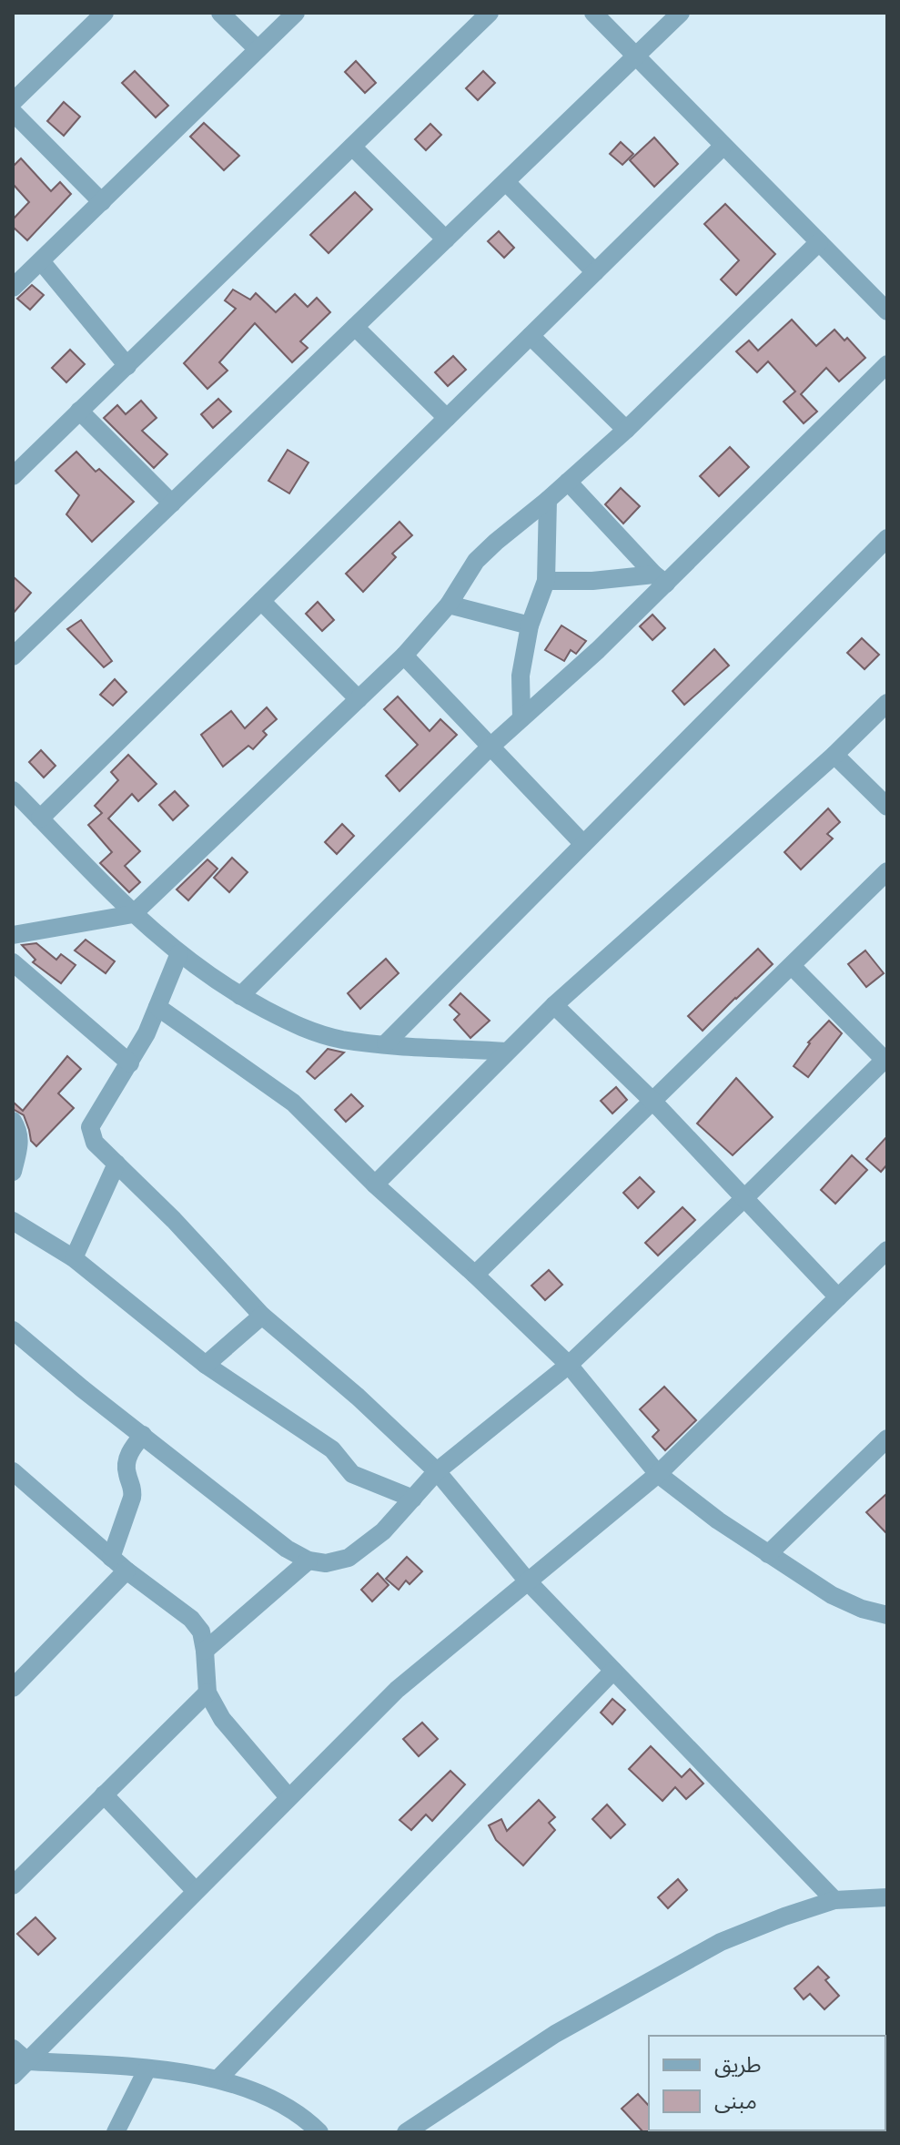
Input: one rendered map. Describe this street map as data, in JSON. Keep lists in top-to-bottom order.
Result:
{
  "legend": ["طريق", "مبنى"]
}
